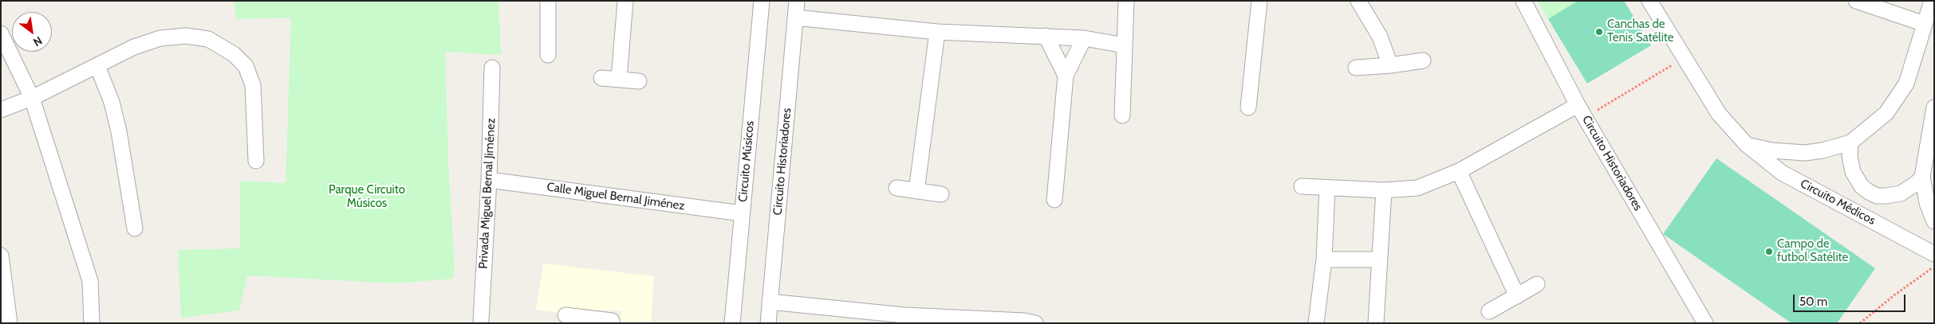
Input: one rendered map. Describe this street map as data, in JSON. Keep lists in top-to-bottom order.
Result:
{
  "streets": {
    "street": [
      "Circuito Músicos",
      "Circuito Historiadores",
      "Privada Miguel Bernal Jiménez",
      "Calle Miguel Bernal Jiménez",
      "Circuito Médicos"
    ]
  },
  "crossings": [
    ["Circuito Músicos", "Calle Miguel Bernal Jiménez"],
    ["Privada Miguel Bernal Jiménez", "Calle Miguel Bernal Jiménez"]
  ],
  "parks": ["Parque Circuito Músicos"],
  "places": ["Canchas de Tenis Satélite", "Campo de futbol Satélite"],
  "scale_bar": "50 m",
  "north": "bottom right"
}
